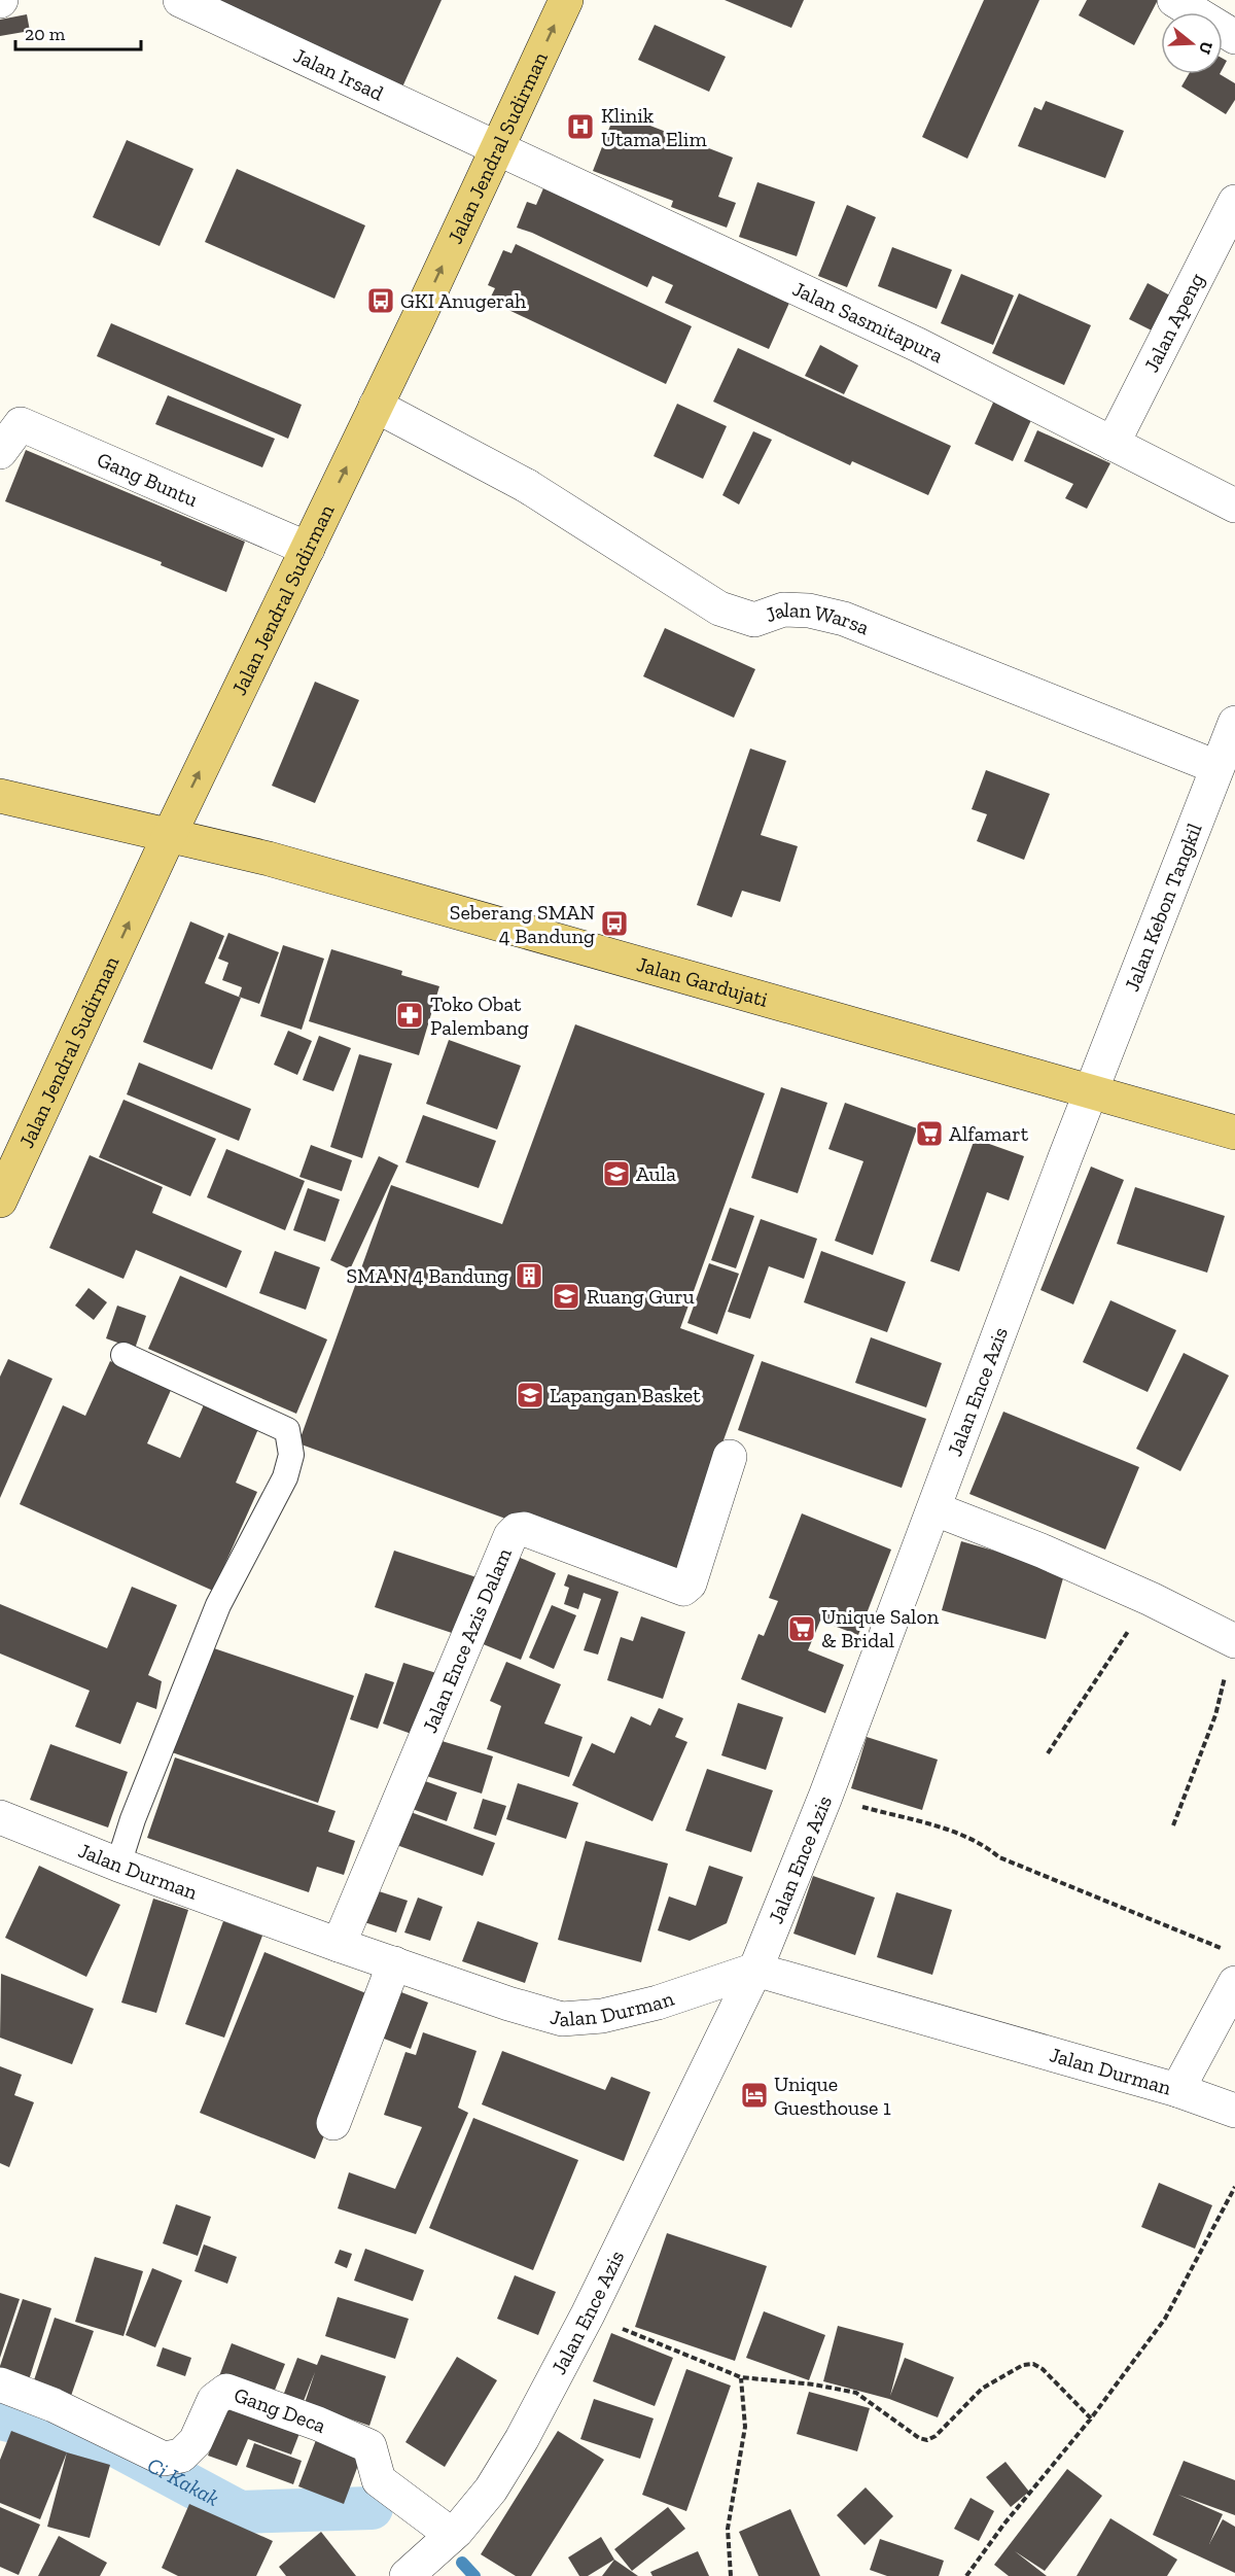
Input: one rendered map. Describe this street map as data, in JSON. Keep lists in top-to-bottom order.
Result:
{
  "streets": {
    "main road": ["Jalan Jendral Sudirman", "Jalan Gardujati"],
    "street": [
      "Jalan Irsad",
      "Jalan Sasmitapura",
      "Jalan Apeng",
      "Gang Buntu",
      "Jalan Warsa",
      "Jalan Kebon Tangkil",
      "Jalan Ence Azis",
      "Jalan Ence Azis Dalam",
      "Jalan Durman",
      "Gang Deca"
    ]
  },
  "crossings": [
    ["Jalan Irsad", "Jalan Jendral Sudirman"],
    ["Jalan Irsad", "Jalan Sasmitapura"],
    ["Jalan Jendral Sudirman", "Jalan Sasmitapura"],
    ["Jalan Jendral Sudirman", "Gang Buntu"],
    ["Jalan Jendral Sudirman", "Jalan Warsa"],
    ["Jalan Jendral Sudirman", "Jalan Gardujati"],
    ["Jalan Sasmitapura", "Jalan Apeng"],
    ["Jalan Warsa", "Jalan Kebon Tangkil"],
    ["Jalan Kebon Tangkil", "Jalan Gardujati"],
    ["Jalan Kebon Tangkil", "Jalan Ence Azis"],
    ["Jalan Gardujati", "Jalan Ence Azis"],
    ["Jalan Ence Azis", "Jalan Durman"],
    ["Jalan Ence Azis", "Gang Deca"],
    ["Jalan Ence Azis Dalam", "Jalan Durman"]
  ],
  "one_way": ["Jalan Jendral Sudirman"],
  "water": ["Ci Kakak"],
  "places": {
    "hospital": ["Klinik Utama Elim"],
    "bus stop": ["GKI Anugerah", "Seberang SMAN 4 Bandung"],
    "pharmacy": ["Toko Obat Palembang"],
    "supermarket": ["Alfamart", "Unique Salon & Bridal"],
    "school or university": ["Aula", "Ruang Guru", "Lapangan Basket"],
    "building": ["SMA N 4 Bandung"],
    "hotel": ["Unique Guesthouse 1"]
  },
  "scale_bar": "20 m",
  "north": "right"
}
